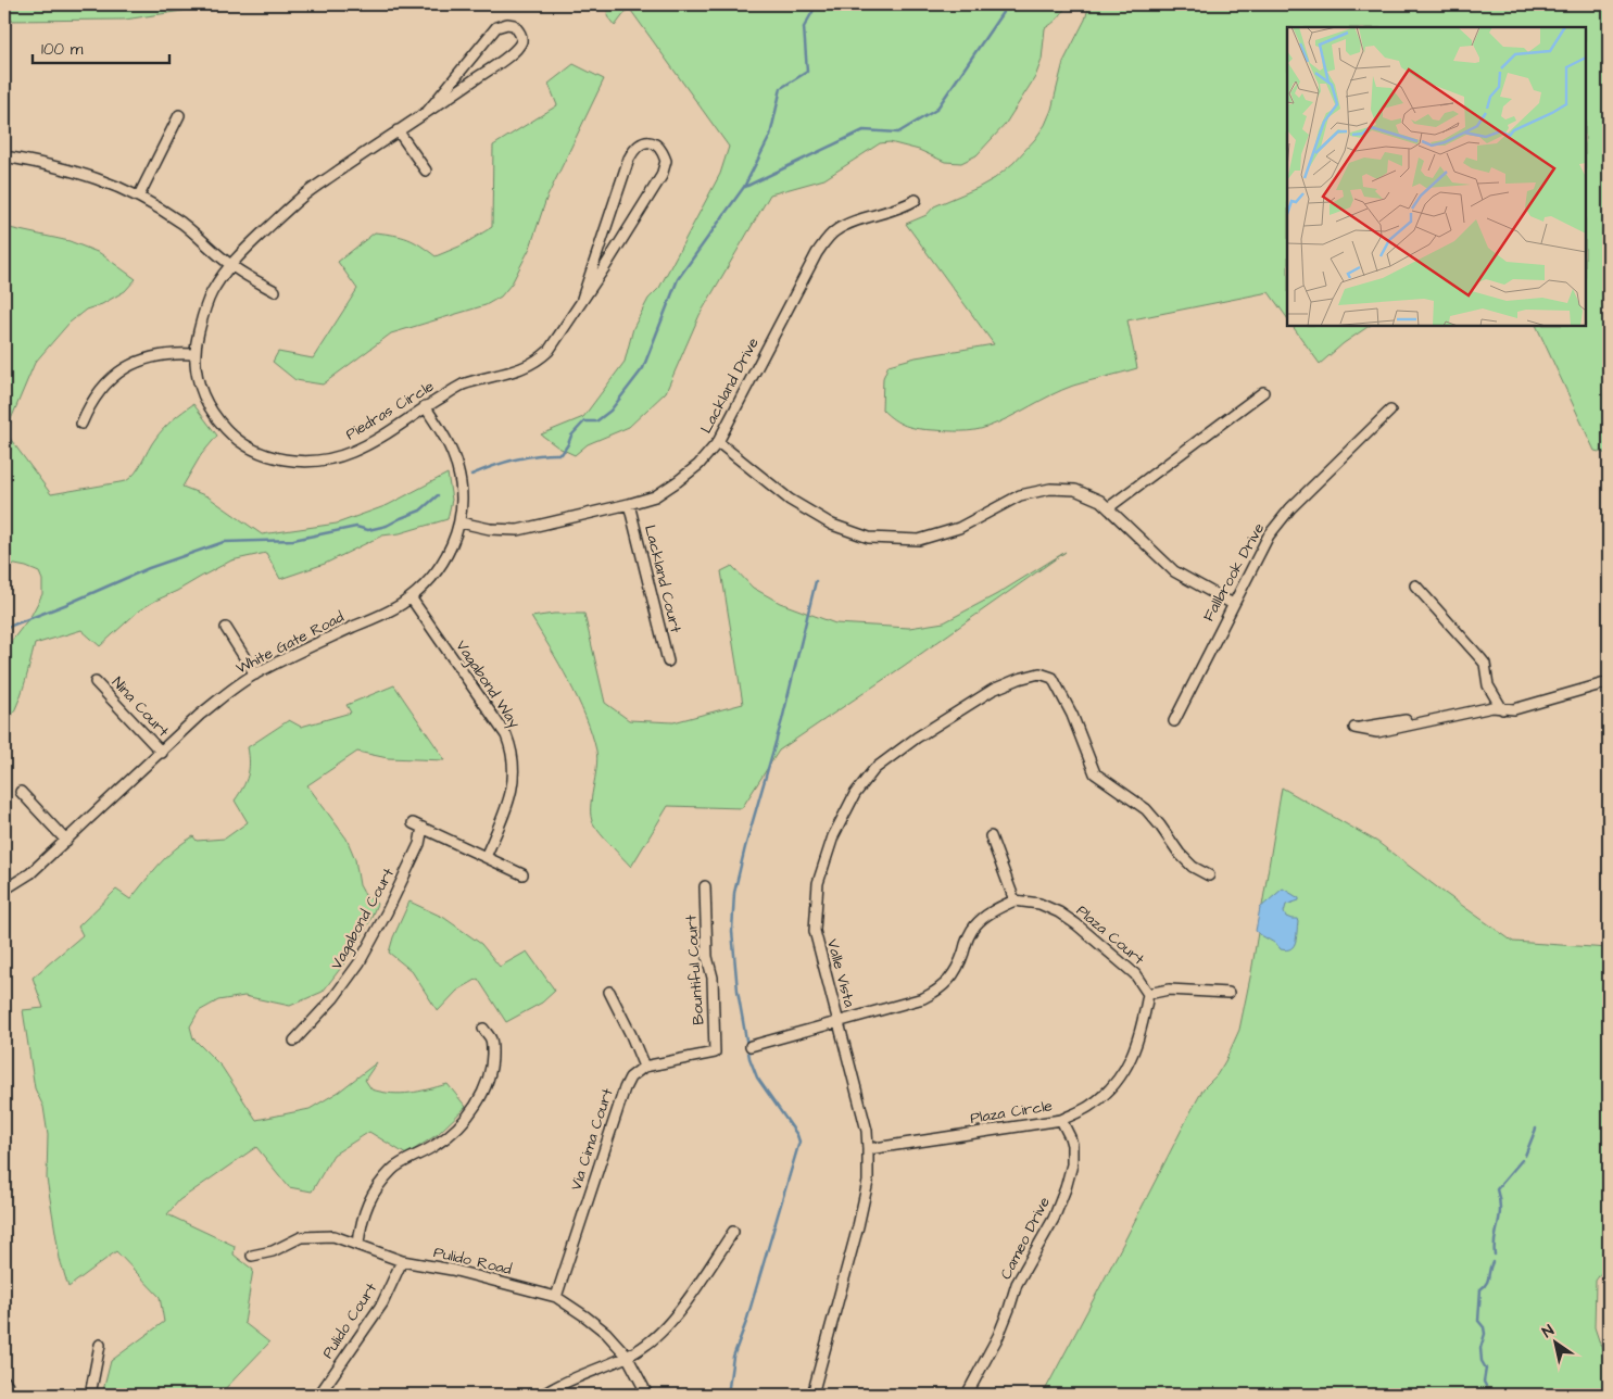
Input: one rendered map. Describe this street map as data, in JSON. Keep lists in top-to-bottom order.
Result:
{
  "streets": {
    "street": [
      "Lackland Drive",
      "Piedras Circle",
      "Fallbrook Drive",
      "Lackland Court",
      "White Gate Road",
      "Vagabond Way",
      "Nina Court",
      "Vagabond Court",
      "Plaza Court",
      "Bountiful Court",
      "Valle Vista",
      "Plaza Circle",
      "Via Cima Court",
      "Cameo Drive",
      "Pulido Road",
      "Pulido Court"
    ]
  },
  "crossings": [
    ["Lackland Drive", "Lackland Court"],
    ["Lackland Drive", "White Gate Road"],
    ["Piedras Circle", "White Gate Road"],
    ["White Gate Road", "Vagabond Way"],
    ["White Gate Road", "Nina Court"],
    ["Plaza Court", "Plaza Circle"],
    ["Bountiful Court", "Via Cima Court"],
    ["Valle Vista", "Plaza Circle"],
    ["Plaza Circle", "Cameo Drive"],
    ["Via Cima Court", "Pulido Road"],
    ["Pulido Road", "Pulido Court"]
  ],
  "scale_bar": "100 m",
  "north": "top left"
}
